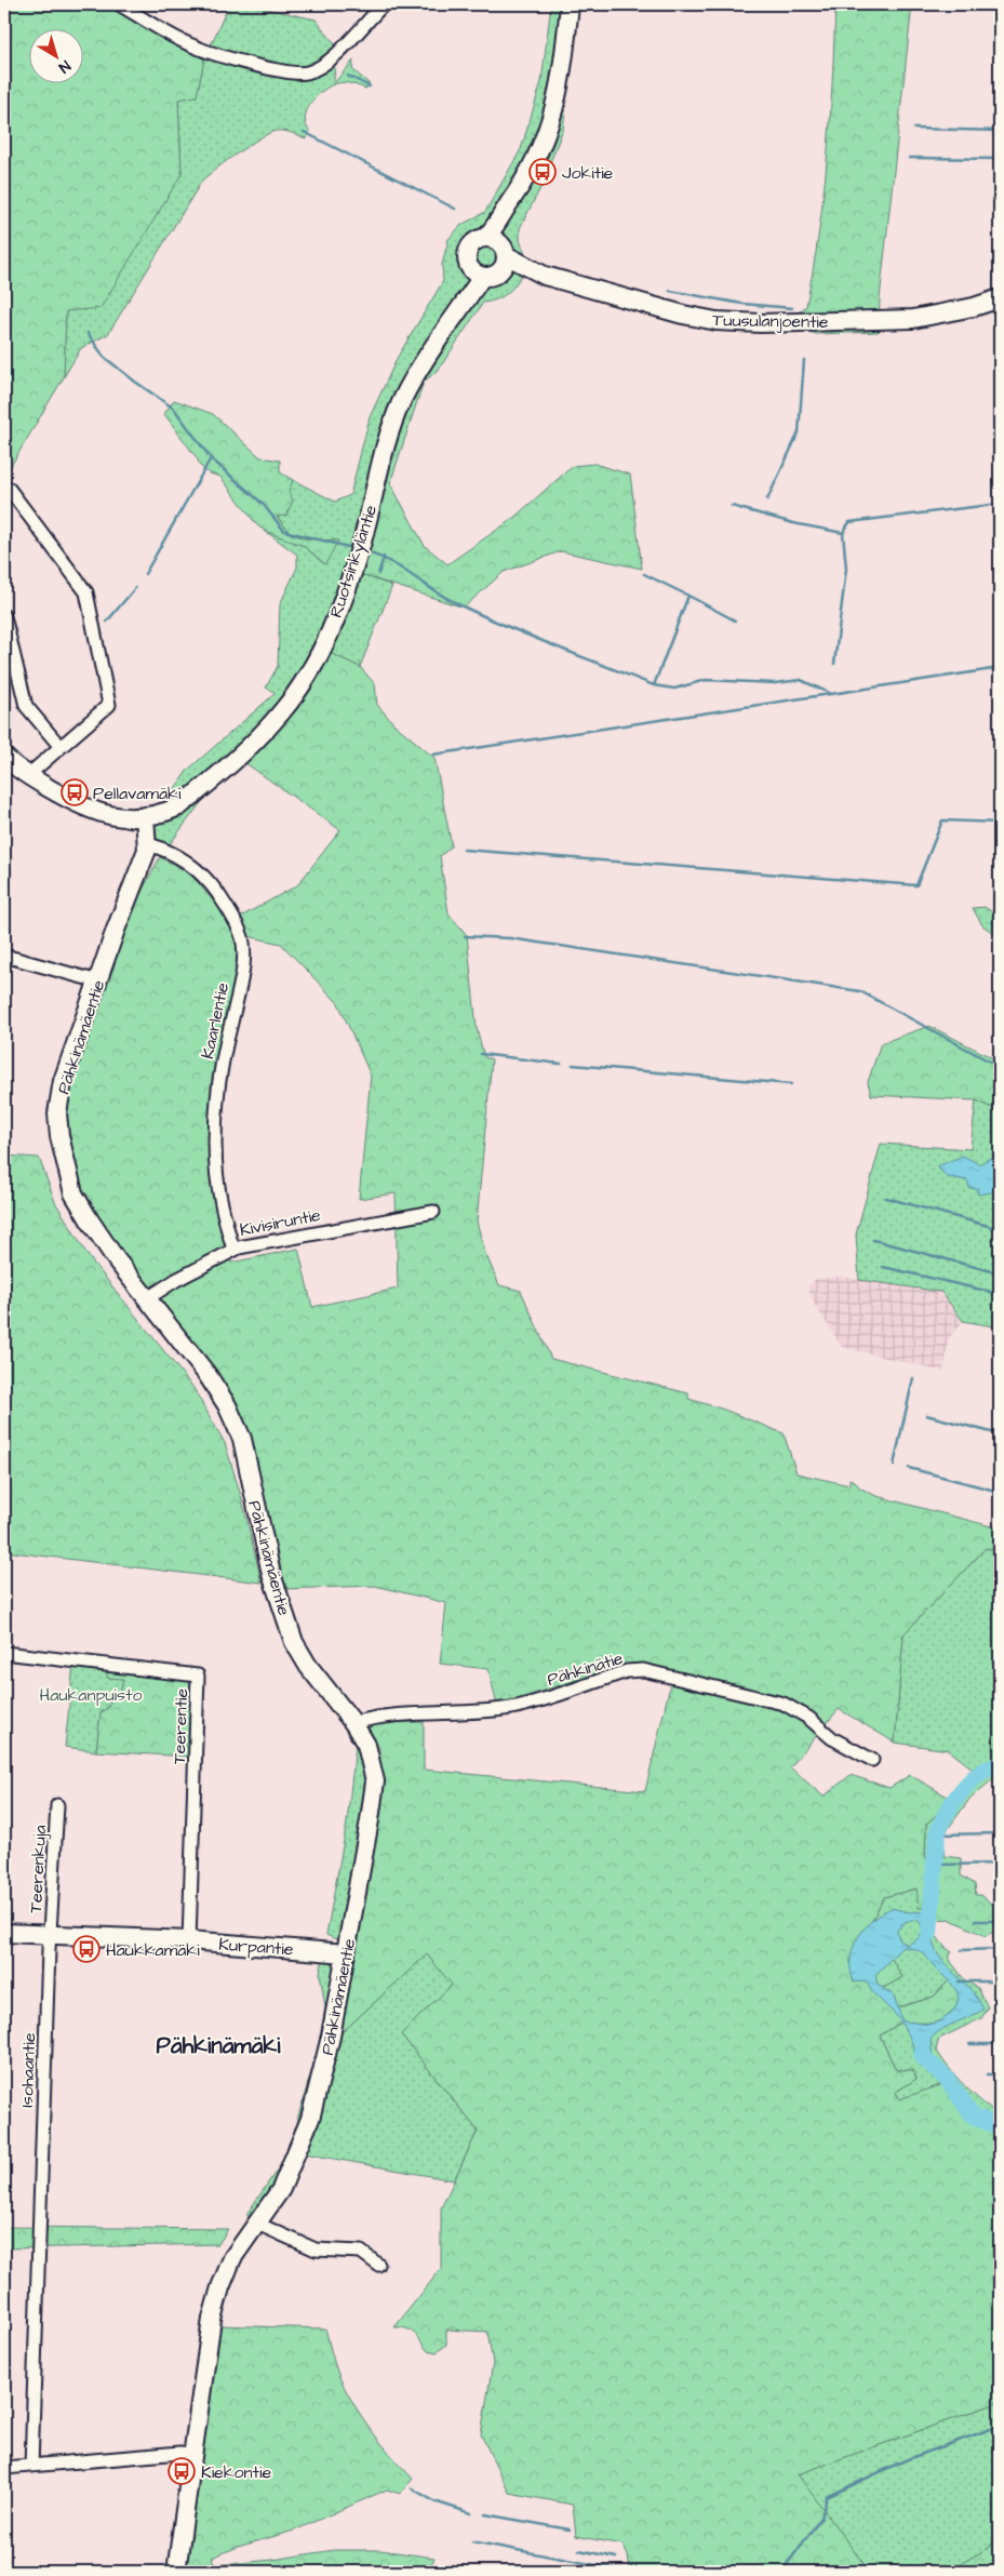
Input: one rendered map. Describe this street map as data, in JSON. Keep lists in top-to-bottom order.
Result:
{
  "streets": {
    "street": [
      "Tuusulanjoentie",
      "Ruotsinkyläntie",
      "Kaarlentie",
      "Pähkinämäentie",
      "Kivisiruntie",
      "Pähkinätie",
      "Teerentie",
      "Teerenkuja",
      "Kurpantie",
      "Isohaantie"
    ]
  },
  "crossings": [
    ["Tuusulanjoentie", "Ruotsinkyläntie"],
    ["Ruotsinkyläntie", "Pähkinämäentie"],
    ["Kaarlentie", "Pähkinämäentie"],
    ["Kaarlentie", "Kivisiruntie"],
    ["Pähkinämäentie", "Kivisiruntie"],
    ["Pähkinämäentie", "Pähkinätie"],
    ["Pähkinämäentie", "Kurpantie"],
    ["Teerentie", "Kurpantie"],
    ["Teerenkuja", "Kurpantie"],
    ["Teerenkuja", "Isohaantie"],
    ["Kurpantie", "Isohaantie"]
  ],
  "districts": ["Pähkinämäki"],
  "parks": ["Haukanpuisto"],
  "places": {
    "bus stop": [
      "Jokitie",
      "Pellavamäki",
      "Haukkamäki",
      "Kiekontie"
    ]
  },
  "north": "bottom right"
}
